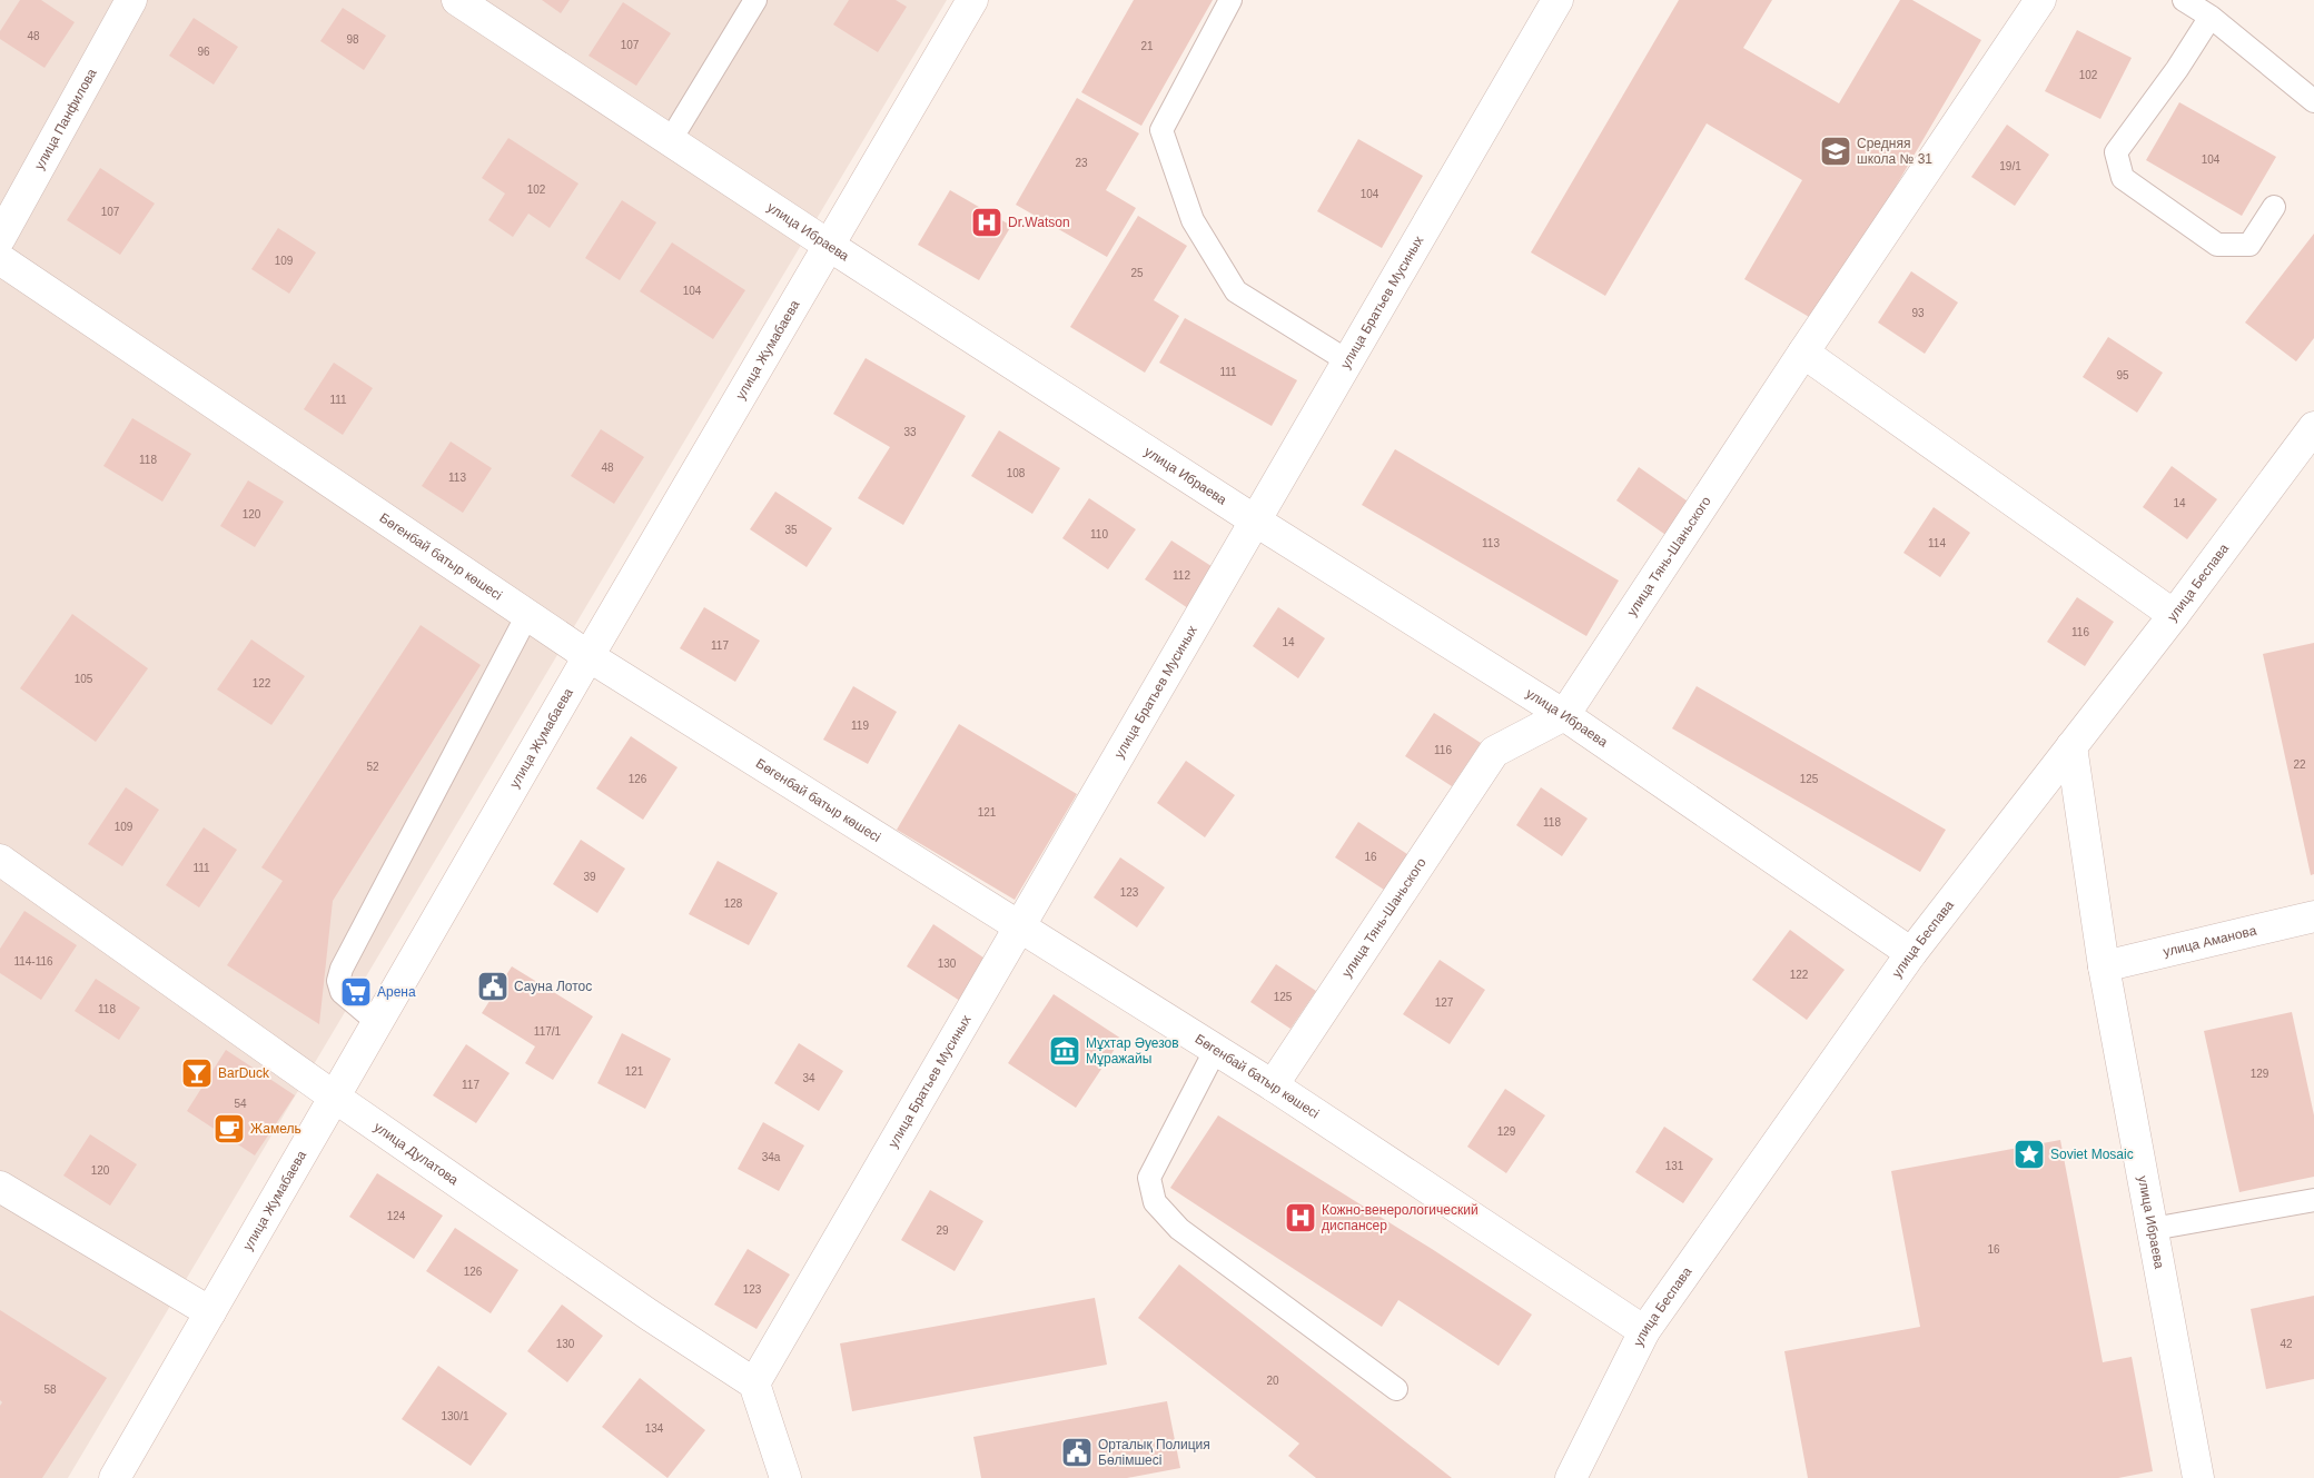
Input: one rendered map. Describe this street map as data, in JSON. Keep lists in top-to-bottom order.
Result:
{
  "streets": {
    "street": [
      "улица Панфилова",
      "улица Ибраева",
      "улица Братьев Мусиных",
      "улица Жумабаева",
      "Бөгенбай батыр көшесі",
      "улица Тянь-Шаньского",
      "улица Беспава",
      "улица Аманова",
      "улица Дулатова"
    ]
  },
  "crossings": [
    ["улица Ибраева", "улица Братьев Мусиных"],
    ["улица Ибраева", "улица Жумабаева"],
    ["улица Ибраева", "улица Тянь-Шаньского"],
    ["улица Ибраева", "улица Беспава"],
    ["улица Ибраева", "улица Аманова"],
    ["улица Братьев Мусиных", "Бөгенбай батыр көшесі"],
    ["улица Братьев Мусиных", "улица Дулатова"],
    ["улица Жумабаева", "Бөгенбай батыр көшесі"],
    ["улица Жумабаева", "улица Дулатова"],
    ["Бөгенбай батыр көшесі", "улица Тянь-Шаньского"],
    ["Бөгенбай батыр көшесі", "улица Беспава"]
  ],
  "places": {
    "school or university": ["Средняя школа № 31"],
    "hospital": ["Dr.Watson", "Кожно-венерологический диспансер"],
    "public building": ["Сауна Лотос", "Орталық Полиция Бөлімшесі"],
    "supermarket": ["Арена"],
    "museum": ["Мұхтар Әуезов Мұражайы"],
    "bar": ["BarDuck"],
    "cafe": ["Жамель"],
    "place": ["Soviet Mosaic"]
  },
  "house_numbers": [
    "48",
    "98",
    "107",
    "21",
    "96",
    "102",
    "104",
    "23",
    "19/1",
    "102",
    "104",
    "107",
    "109",
    "25",
    "104",
    "93",
    "111",
    "95",
    "111",
    "33",
    "118",
    "48",
    "108",
    "113",
    "14",
    "120",
    "35",
    "110",
    "113",
    "114",
    "112",
    "116",
    "14",
    "117",
    "105",
    "122",
    "119",
    "116",
    "22",
    "52",
    "126",
    "125",
    "121",
    "118",
    "109",
    "16",
    "111",
    "39",
    "123",
    "128",
    "114-116",
    "130",
    "122",
    "125",
    "127",
    "118",
    "117/1",
    "121",
    "129",
    "34",
    "117",
    "54",
    "129",
    "34а",
    "131",
    "120",
    "124",
    "29",
    "16",
    "126",
    "123",
    "130",
    "42",
    "20",
    "58",
    "130/1",
    "134"
  ]
}
